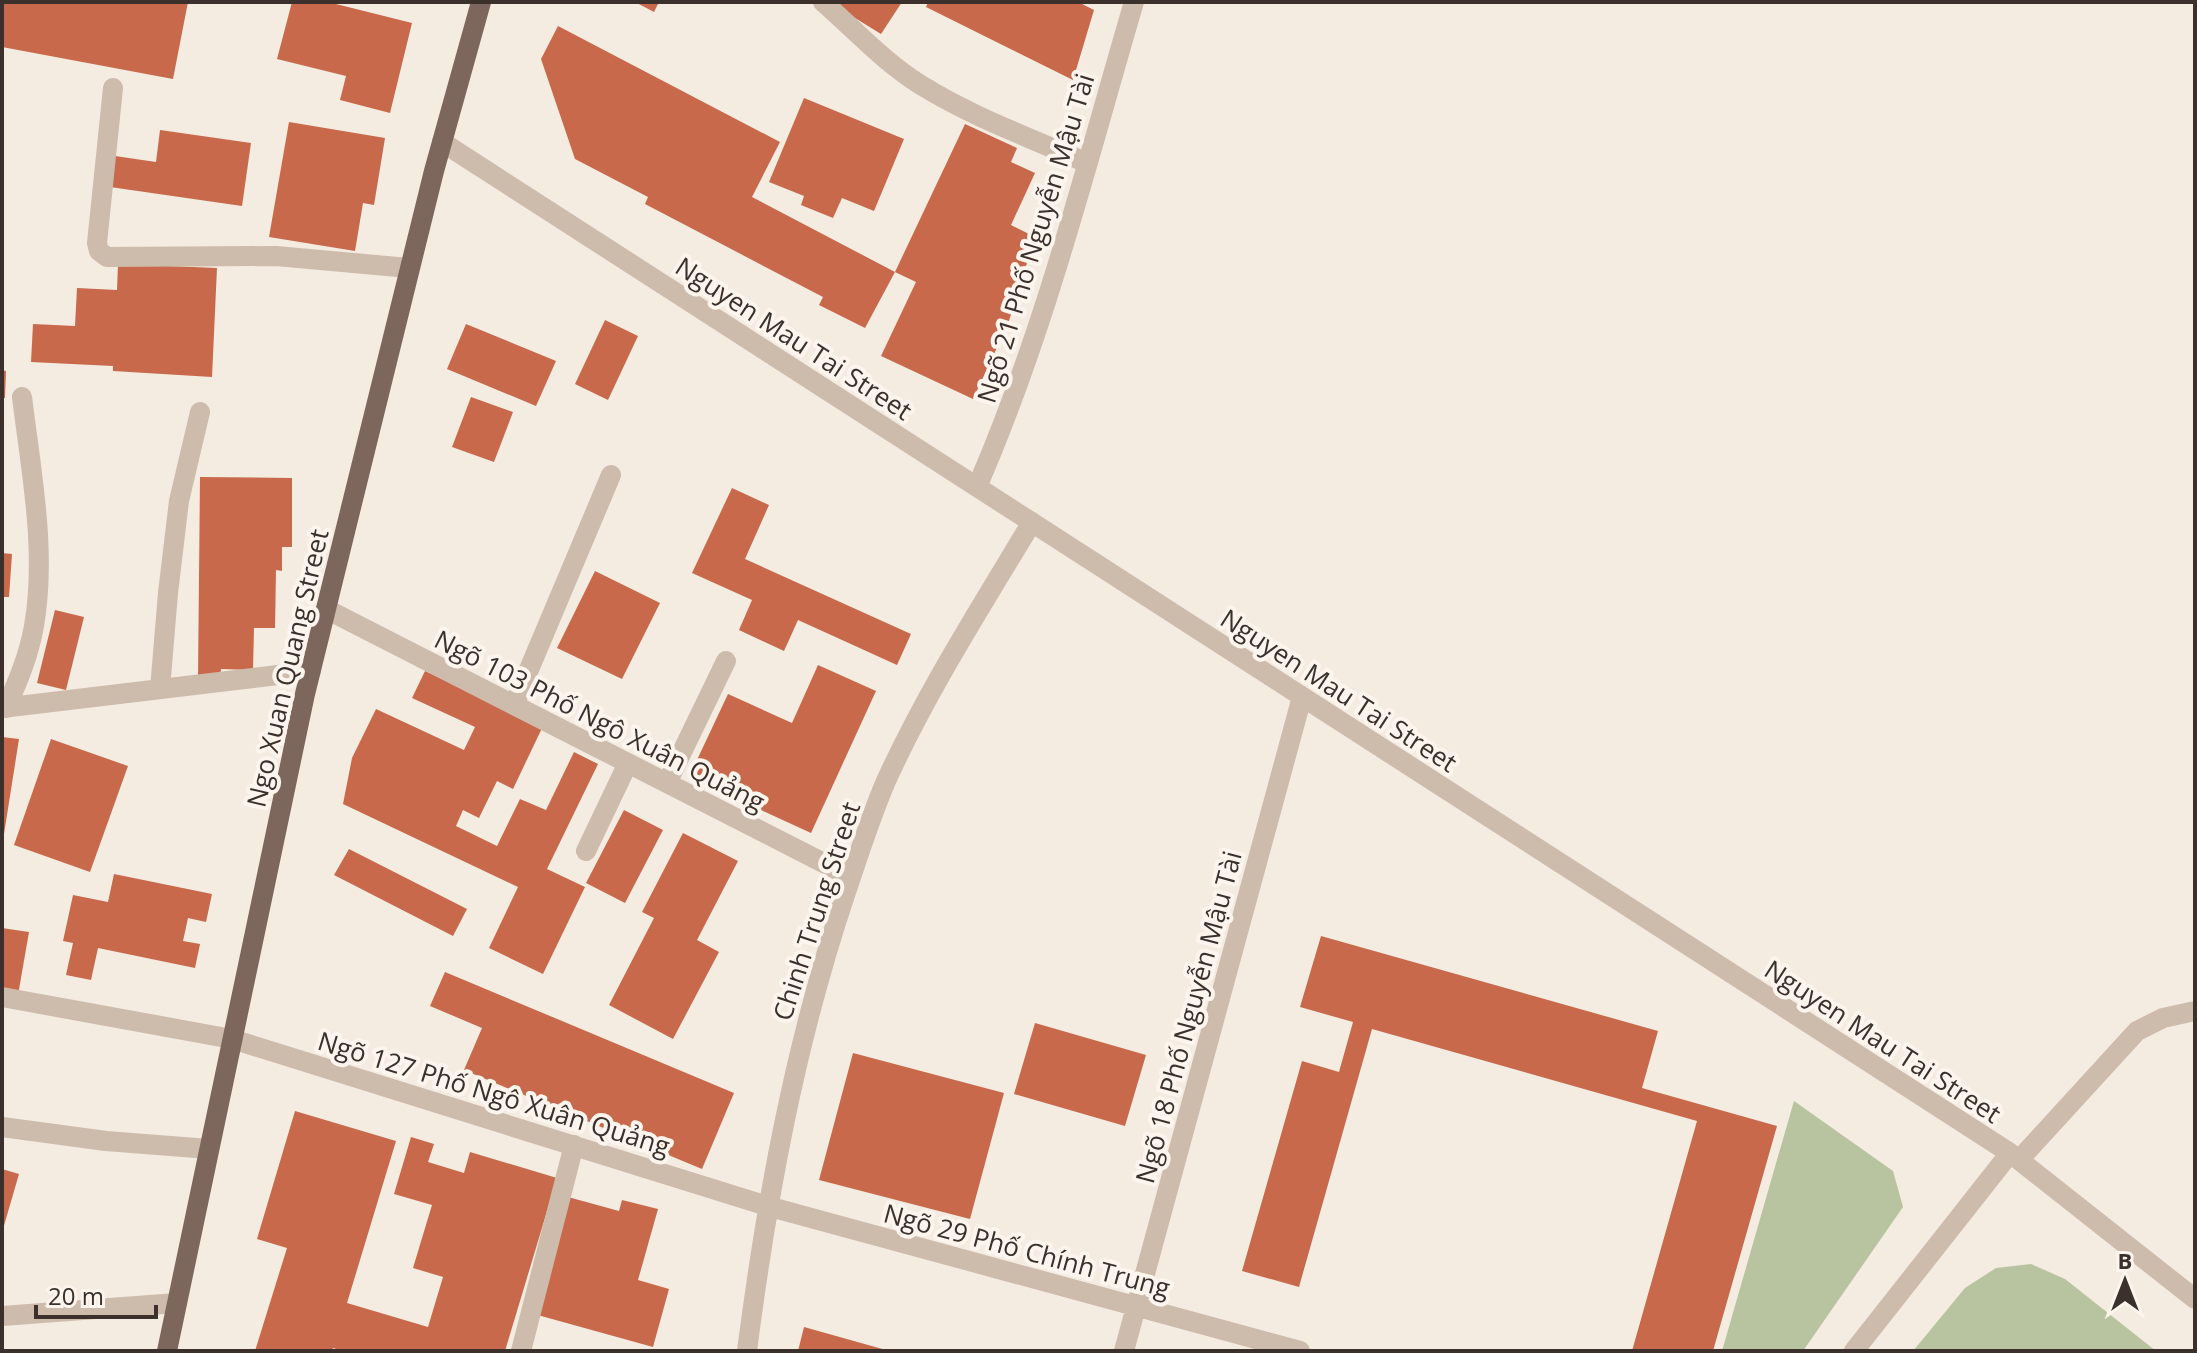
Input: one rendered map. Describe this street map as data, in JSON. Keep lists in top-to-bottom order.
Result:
{
  "streets": {
    "main road": ["Ngo Xuan Quang Street"],
    "street": [
      "Ngõ 21 Phố Nguyễn Mậu Tài",
      "Nguyen Mau Tai Street",
      "Ngõ 103 Phố Ngô Xuân Quảng",
      "Chinh Trung Street",
      "Ngõ 18 Phố Nguyễn Mậu Tài",
      "Ngõ 127 Phố Ngô Xuân Quảng",
      "Ngõ 29 Phố Chính Trung"
    ]
  },
  "crossings": [
    ["Ngõ 21 Phố Nguyễn Mậu Tài", "Nguyen Mau Tai Street"],
    ["Nguyen Mau Tai Street", "Ngo Xuan Quang Street"],
    ["Nguyen Mau Tai Street", "Chinh Trung Street"],
    ["Nguyen Mau Tai Street", "Ngõ 18 Phố Nguyễn Mậu Tài"],
    ["Ngo Xuan Quang Street", "Ngõ 103 Phố Ngô Xuân Quảng"],
    ["Ngo Xuan Quang Street", "Ngõ 127 Phố Ngô Xuân Quảng"],
    ["Ngõ 103 Phố Ngô Xuân Quảng", "Chinh Trung Street"],
    ["Chinh Trung Street", "Ngõ 29 Phố Chính Trung"],
    ["Ngõ 18 Phố Nguyễn Mậu Tài", "Ngõ 29 Phố Chính Trung"],
    ["Ngõ 127 Phố Ngô Xuân Quảng", "Ngõ 29 Phố Chính Trung"]
  ],
  "scale_bar": "20 m",
  "north": "top"
}
